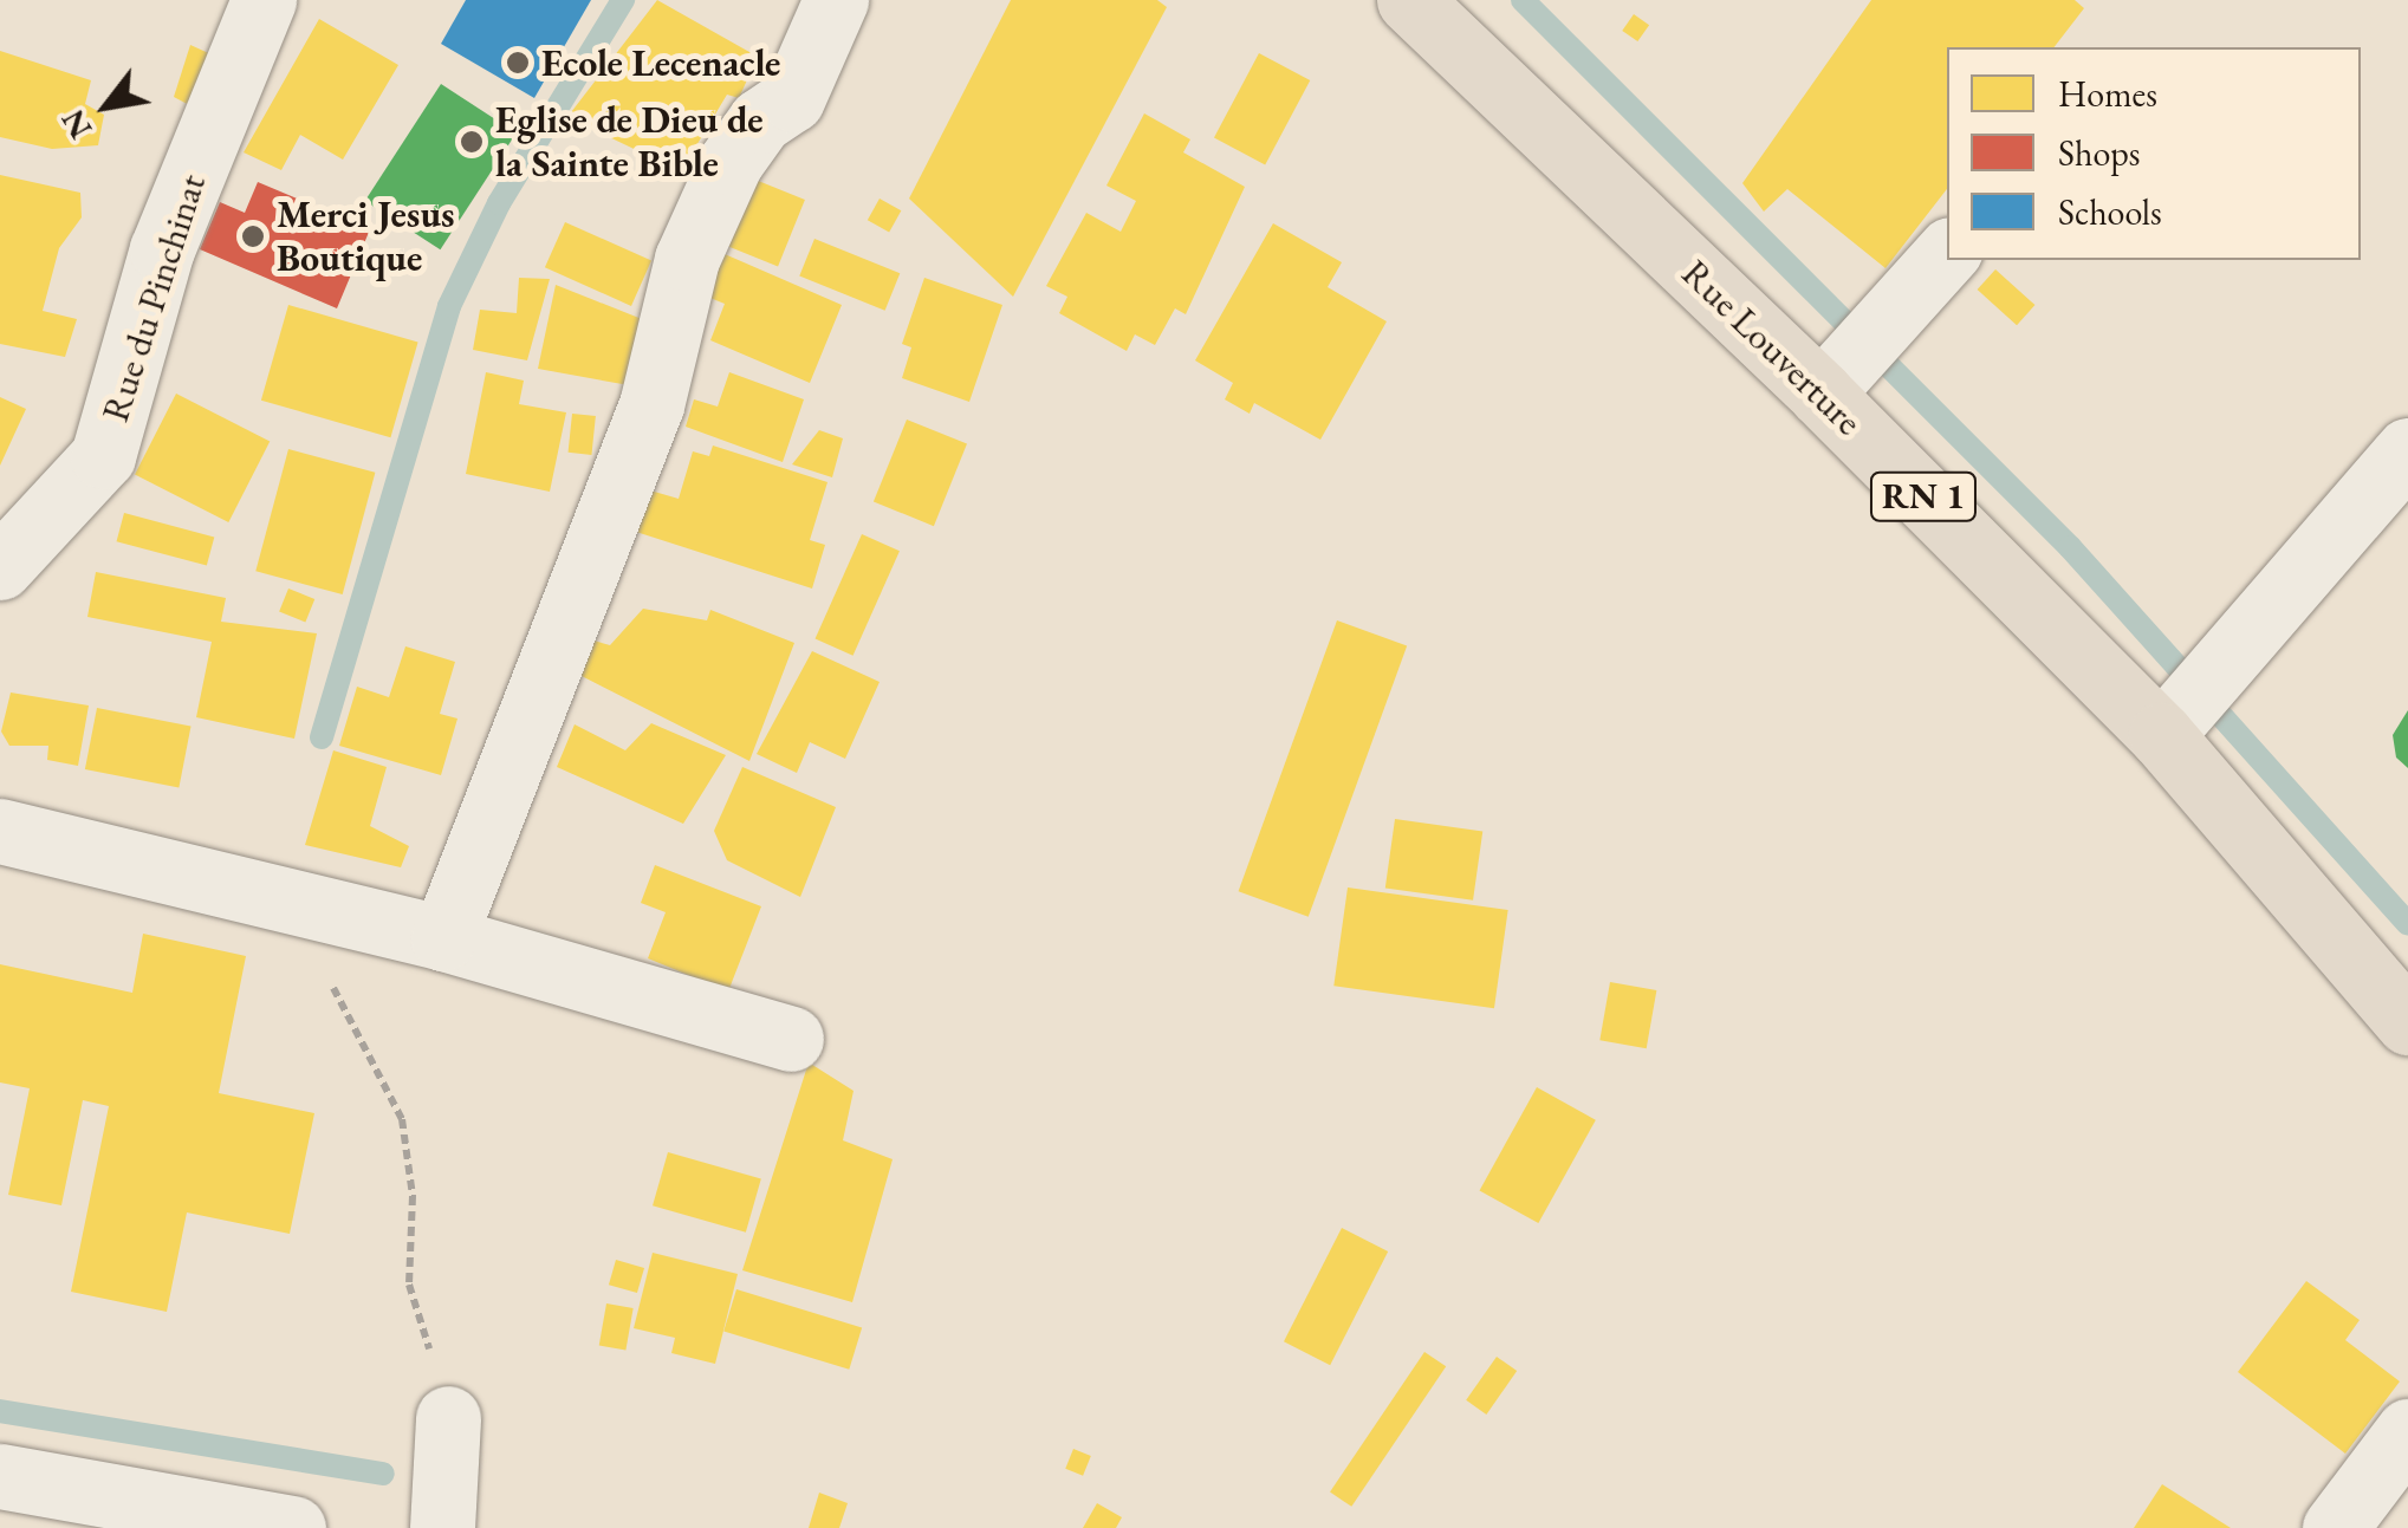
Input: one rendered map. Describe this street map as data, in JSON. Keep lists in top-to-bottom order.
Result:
{
  "streets": {
    "main road": ["Rue Louverture", "RN 1"],
    "street": ["Rue du Pinchinat"]
  },
  "places": ["Ecole Lecenacle", "Eglise de Dieu de la Sainte Bible", "Merci Jesus Boutique"],
  "legend": ["Homes", "Shops", "Schools"],
  "north": "bottom left"
}
